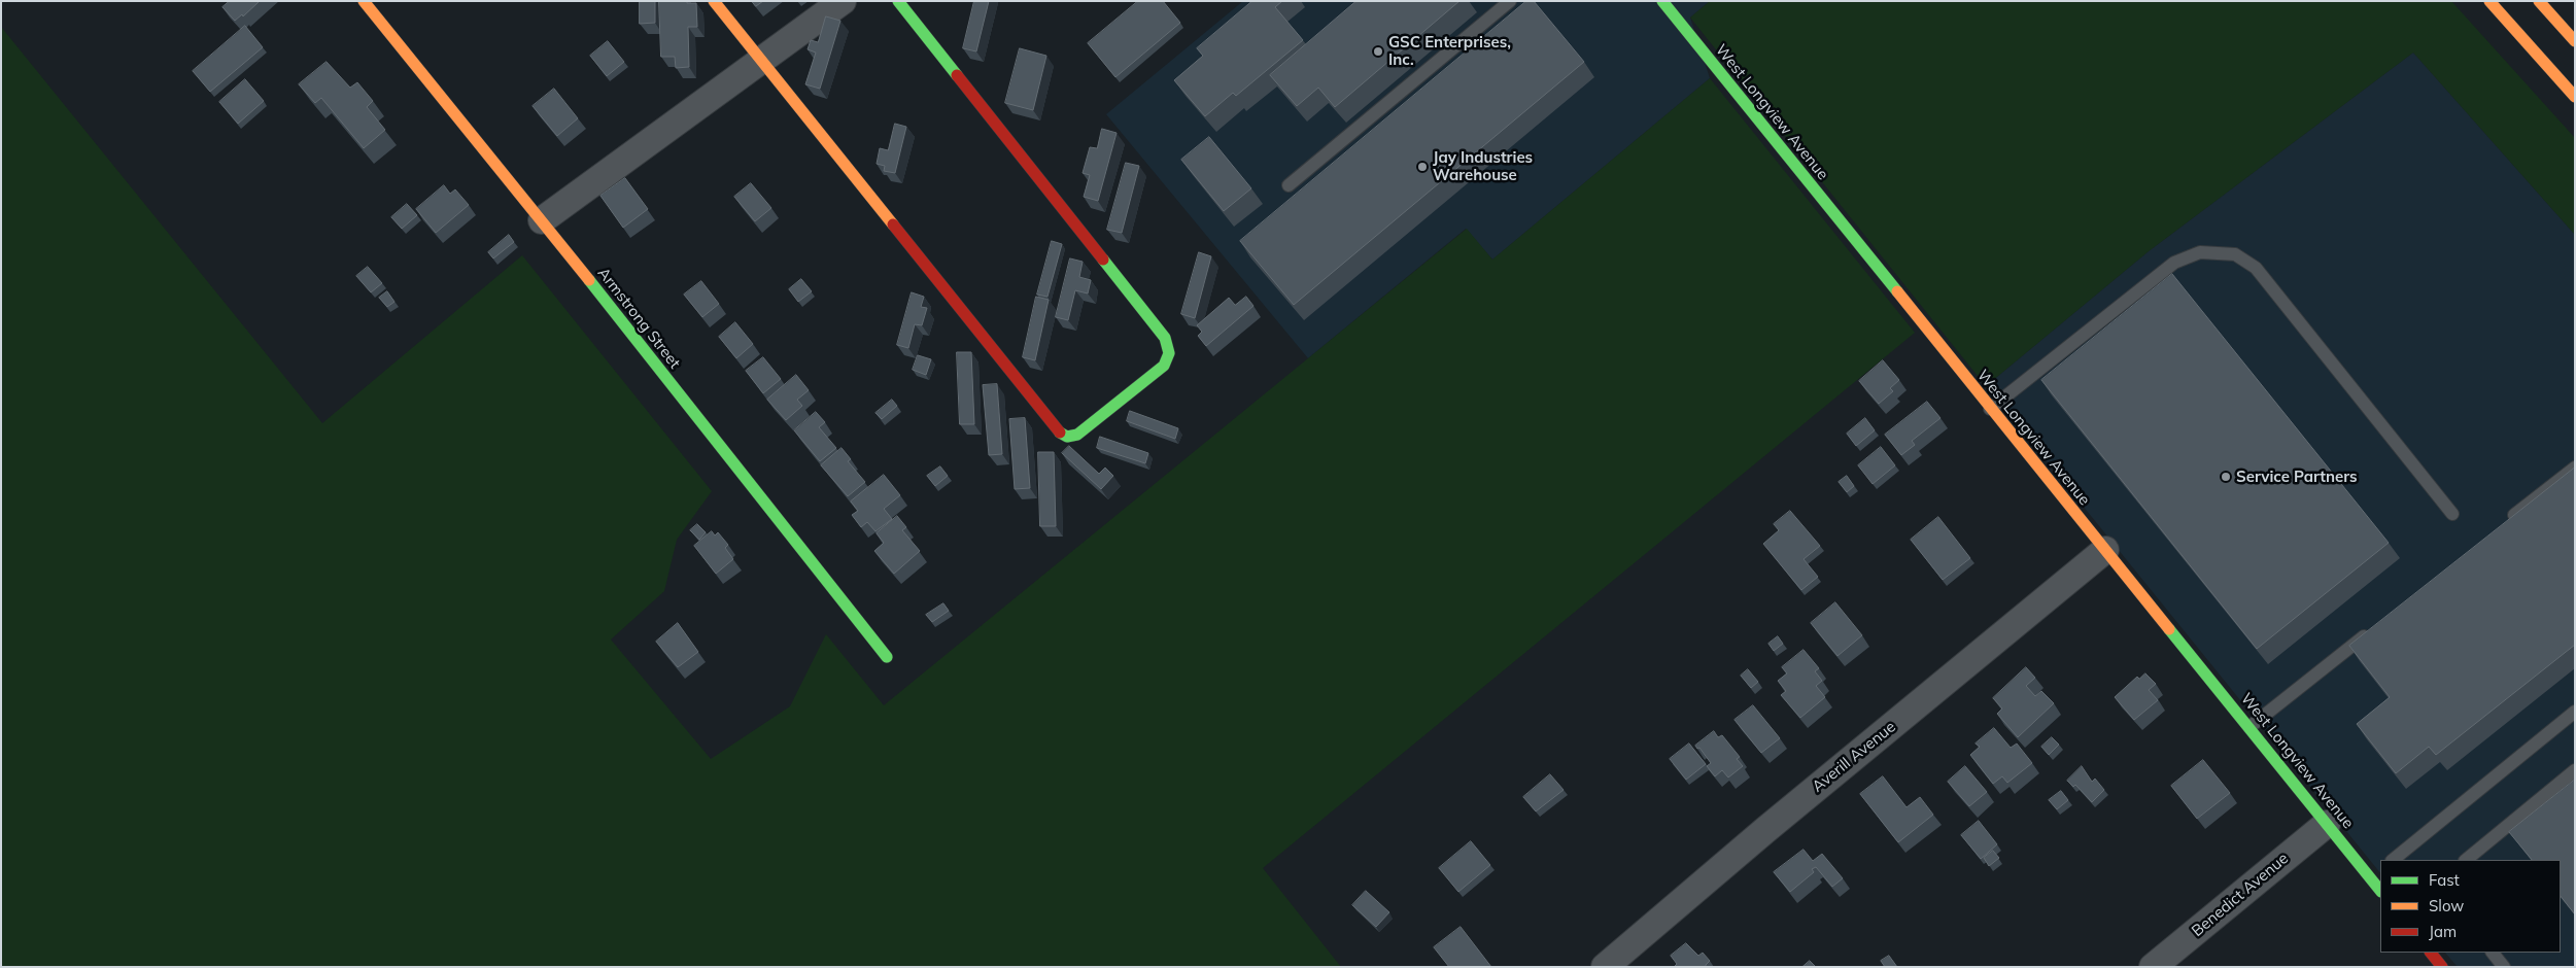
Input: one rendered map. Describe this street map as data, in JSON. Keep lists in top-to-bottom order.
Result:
{
  "streets": {
    "main road": ["West Longview Avenue", "Armstrong Street"],
    "street": ["Averill Avenue", "Benedict Avenue"]
  },
  "crossings": [
    ["West Longview Avenue", "Averill Avenue"],
    ["West Longview Avenue", "Benedict Avenue"]
  ],
  "places": ["GSC Enterprises, Inc.", "Jay Industries Warehouse", "Service Partners"],
  "legend": ["Fast", "Slow", "Jam"]
}
